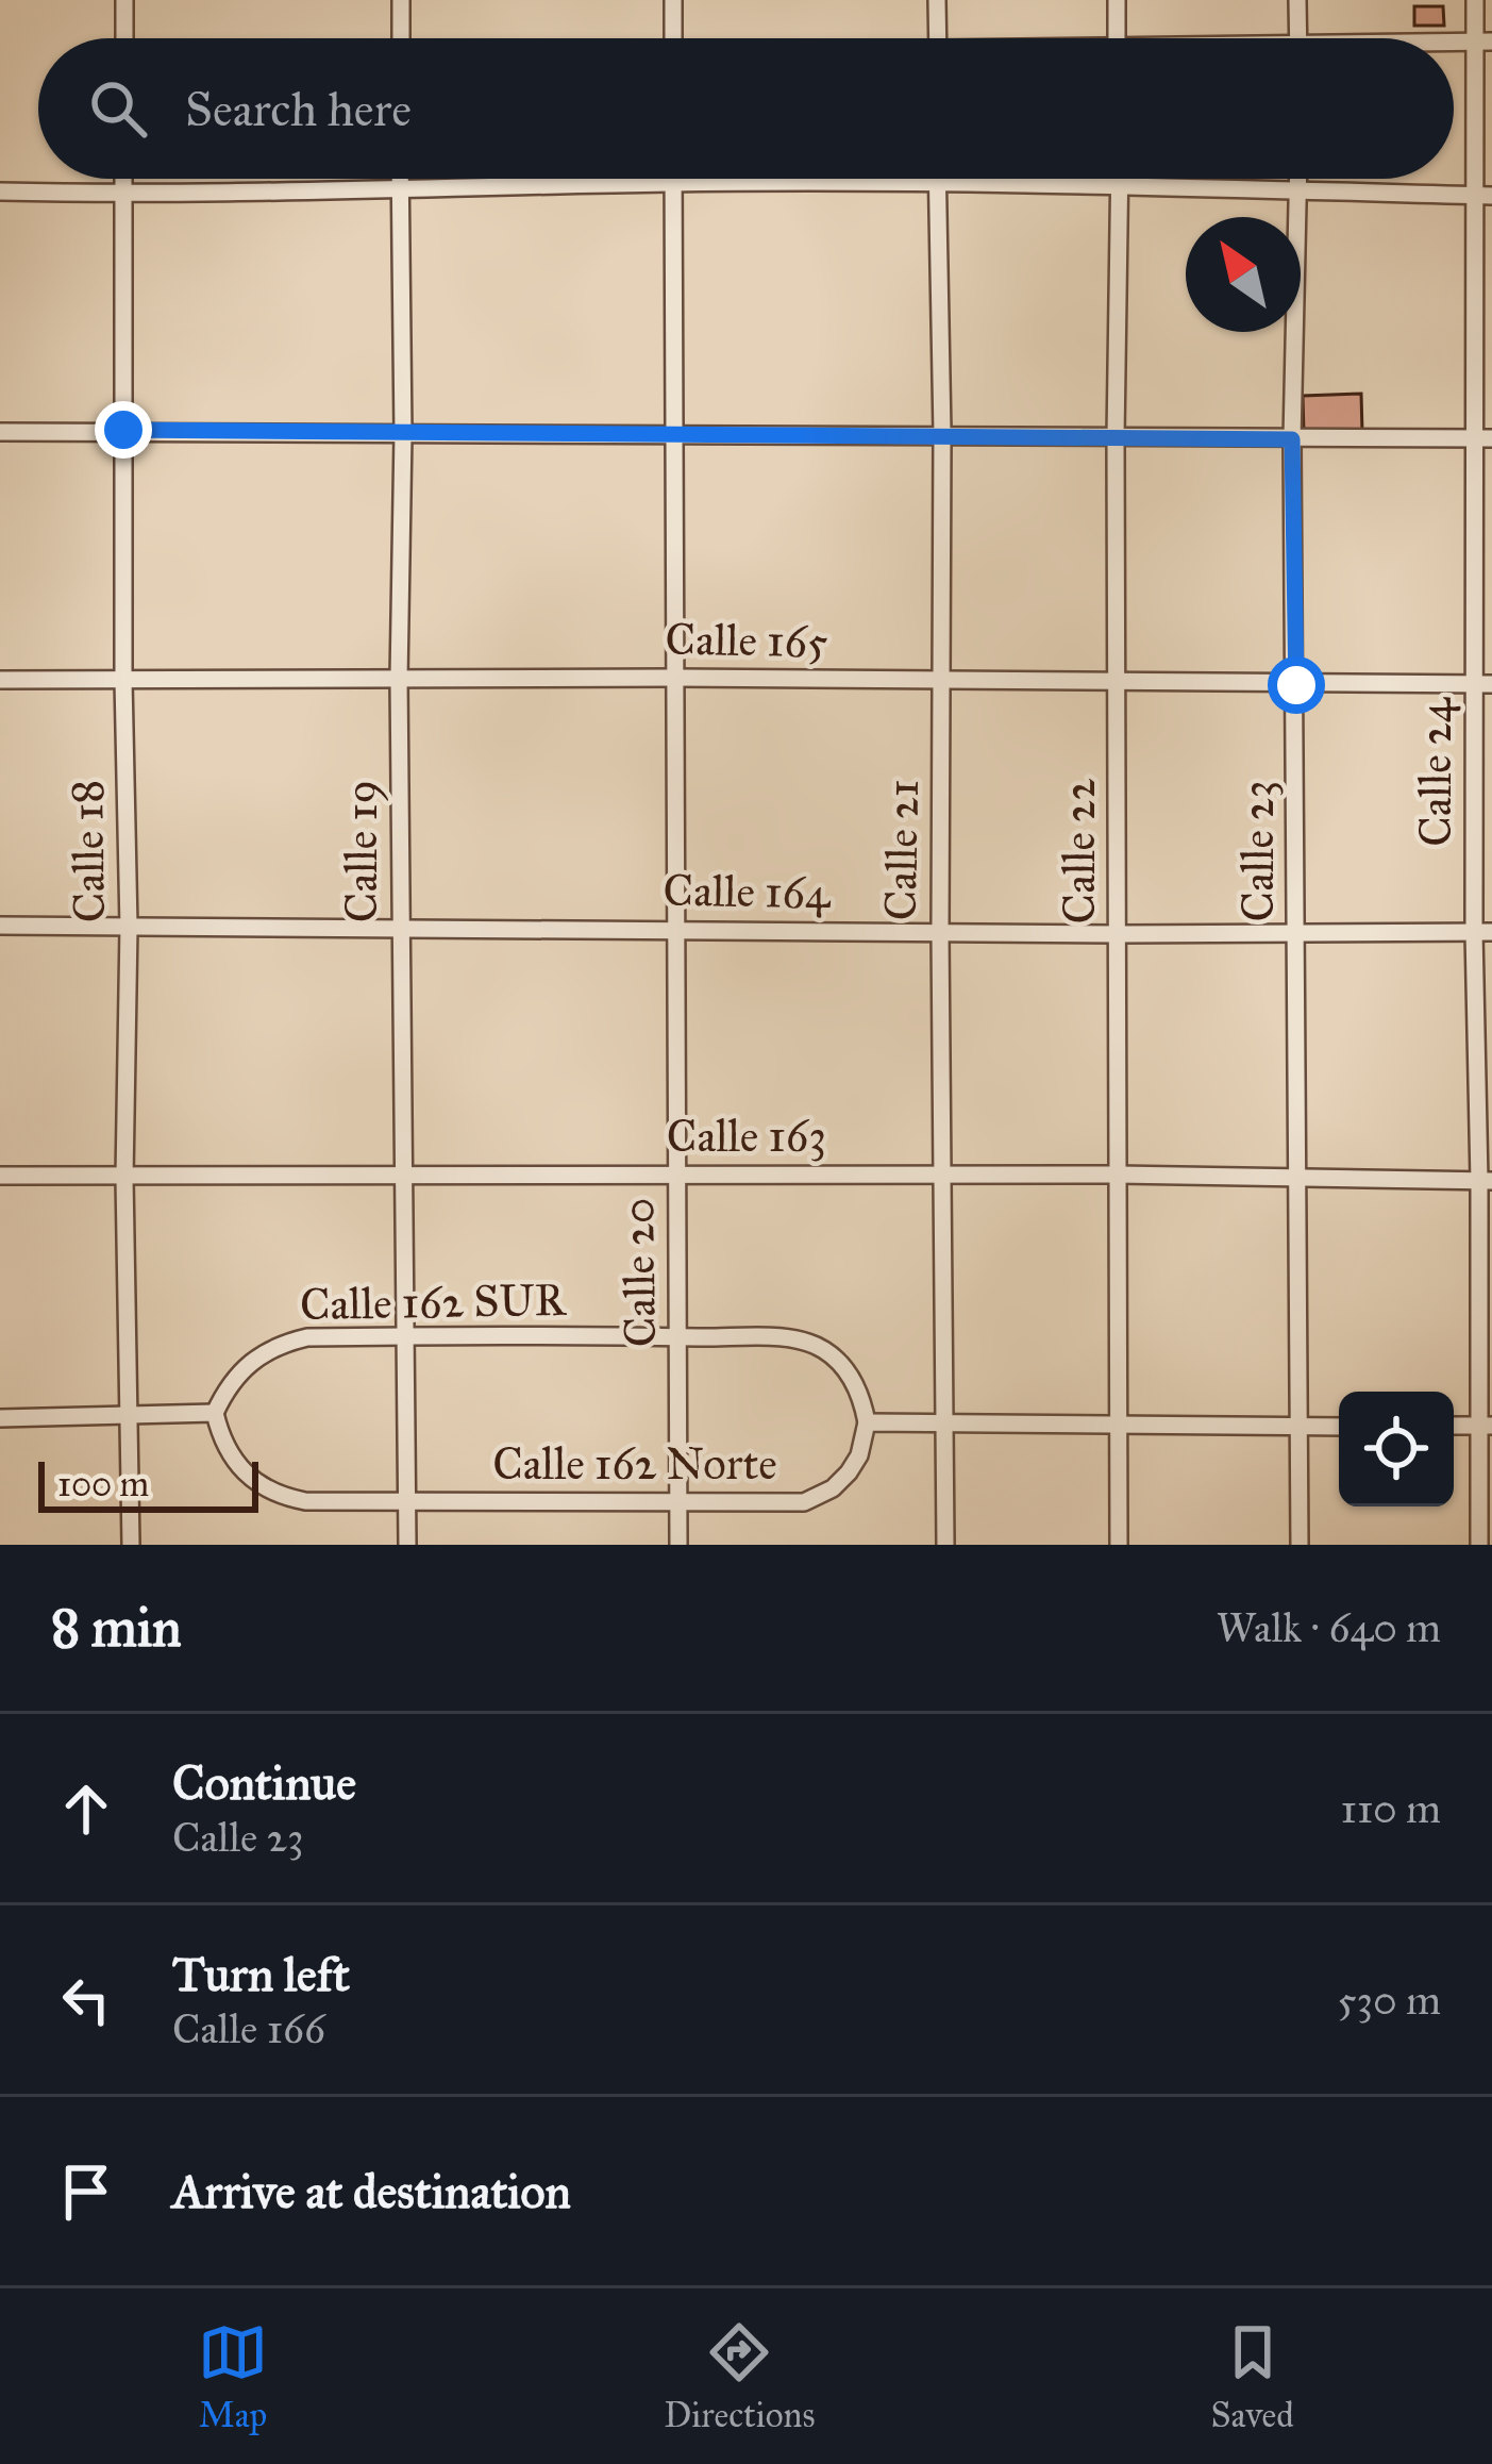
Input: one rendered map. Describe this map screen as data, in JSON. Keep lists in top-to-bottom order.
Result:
{
  "streets": {
    "street": [
      "Calle 165",
      "Calle 24",
      "Calle 21",
      "Calle 18",
      "Calle 19",
      "Calle 22",
      "Calle 23",
      "Calle 164",
      "Calle 163",
      "Calle 20",
      "Calle 162 SUR",
      "Calle 162 Norte"
    ]
  },
  "crossings": [
    ["Calle 165", "Calle 24"],
    ["Calle 165", "Calle 21"],
    ["Calle 165", "Calle 18"],
    ["Calle 165", "Calle 19"],
    ["Calle 165", "Calle 22"],
    ["Calle 165", "Calle 23"],
    ["Calle 165", "Calle 20"],
    ["Calle 24", "Calle 164"],
    ["Calle 24", "Calle 163"],
    ["Calle 21", "Calle 164"],
    ["Calle 21", "Calle 163"],
    ["Calle 18", "Calle 164"],
    ["Calle 18", "Calle 163"],
    ["Calle 19", "Calle 164"],
    ["Calle 19", "Calle 163"],
    ["Calle 19", "Calle 162 SUR"],
    ["Calle 19", "Calle 162 Norte"],
    ["Calle 22", "Calle 164"],
    ["Calle 22", "Calle 163"],
    ["Calle 23", "Calle 164"],
    ["Calle 23", "Calle 163"],
    ["Calle 164", "Calle 20"],
    ["Calle 163", "Calle 20"],
    ["Calle 20", "Calle 162 SUR"],
    ["Calle 20", "Calle 162 Norte"],
    ["Calle 162 SUR", "Calle 162 Norte"]
  ],
  "scale_bar": "100 m",
  "north": "top left",
  "page": {
    "search": "Search here",
    "scale": "100 m",
    "heading": ["8 min", "Walk · 640 m"],
    "list": [
      ["Continue", "Calle 23", "110 m"],
      ["Turn left", "Calle 166", "530 m"],
      "Arrive at destination"
    ],
    "nav": ["Map", "Directions", "Saved"]
  }
}
